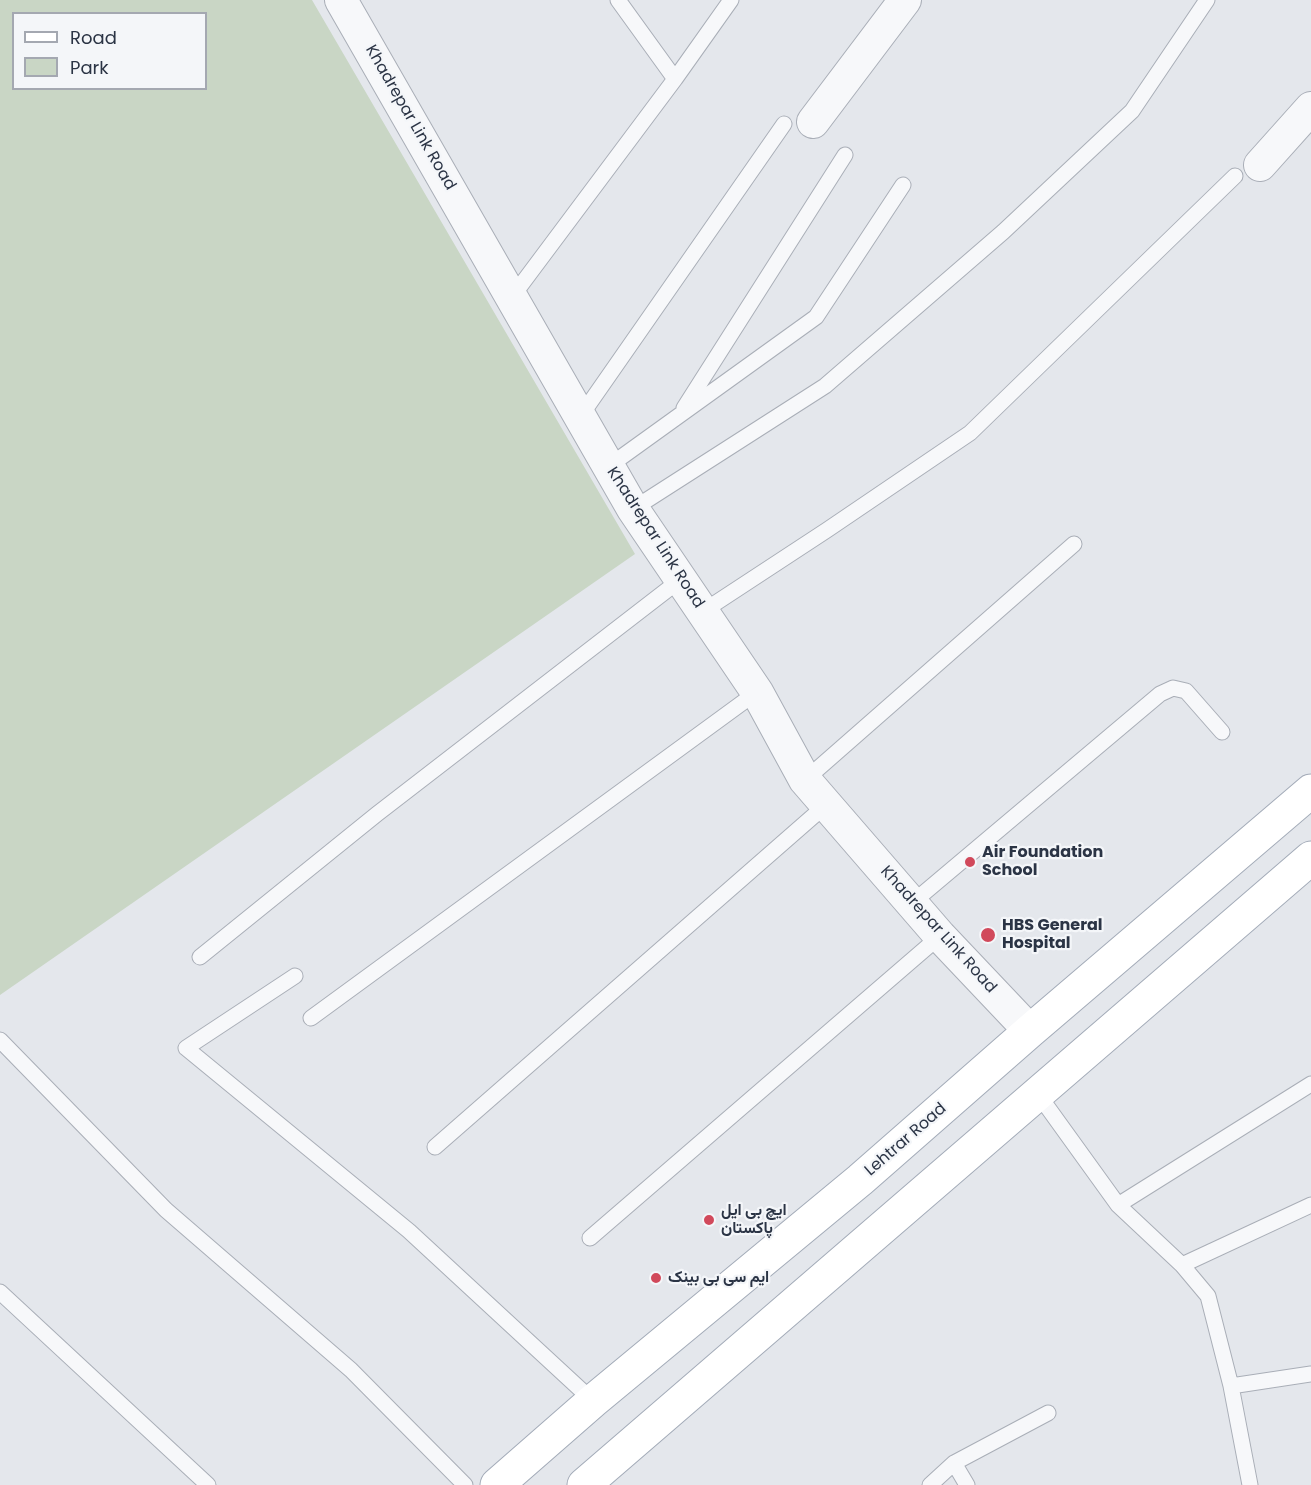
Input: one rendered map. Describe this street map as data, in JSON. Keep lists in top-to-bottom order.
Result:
{
  "streets": {
    "main road": ["Lehtrar Road"],
    "street": ["Khadrepar Link Road"]
  },
  "crossings": [
    ["Khadrepar Link Road", "Lehtrar Road"]
  ],
  "places": [
    "Air Foundation School",
    "HBS General Hospital",
    "ایچ بی ایل پاکستان",
    "ایم سی بی بینک"
  ],
  "legend": ["Road", "Park"]
}
